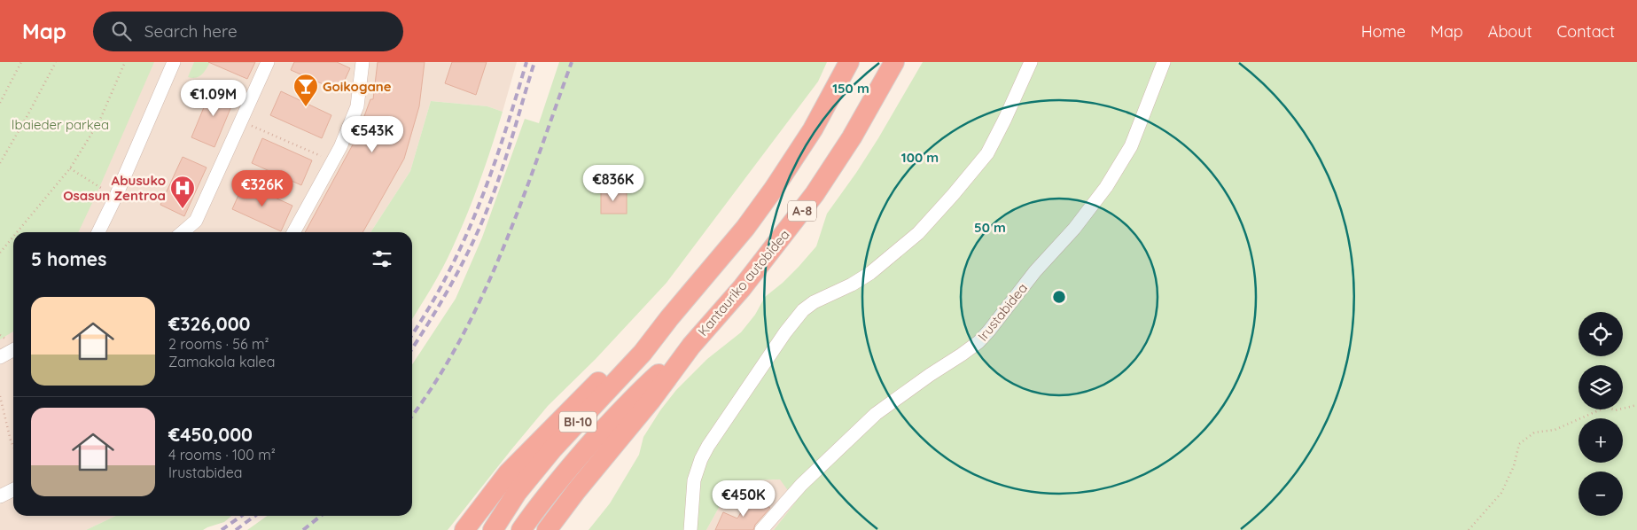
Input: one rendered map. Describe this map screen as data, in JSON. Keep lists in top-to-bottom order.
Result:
{
  "streets": {
    "highway": ["A-8", "Kantauriko autobidea", "BI-10"],
    "street": ["Irustabidea"]
  },
  "crossings": [
    ["A-8", "BI-10"],
    ["Kantauriko autobidea", "BI-10"]
  ],
  "parks": ["Ibaieder parkea"],
  "places": {
    "bar": ["Goikogane"],
    "hospital": ["Abusuko Osasun Zentroa"]
  },
  "page": {
    "header": "Map",
    "search": "Search here",
    "nav": [
      "Home",
      "Map",
      "About",
      "Contact"
    ],
    "price": [
      "€1.09M",
      "€543K",
      "€836K",
      "€326K",
      "€450K"
    ],
    "heading": "5 homes",
    "list": [
      {
        "name": "€326,000",
        "note": "2 rooms · 56 m² · Zamakola kalea"
      },
      {
        "name": "€450,000",
        "note": "4 rooms · 100 m² · Irustabidea"
      }
    ],
    "map_buttons": ["+", "−"]
  },
  "rings": ["150 m", "100 m", "50 m"]
}
